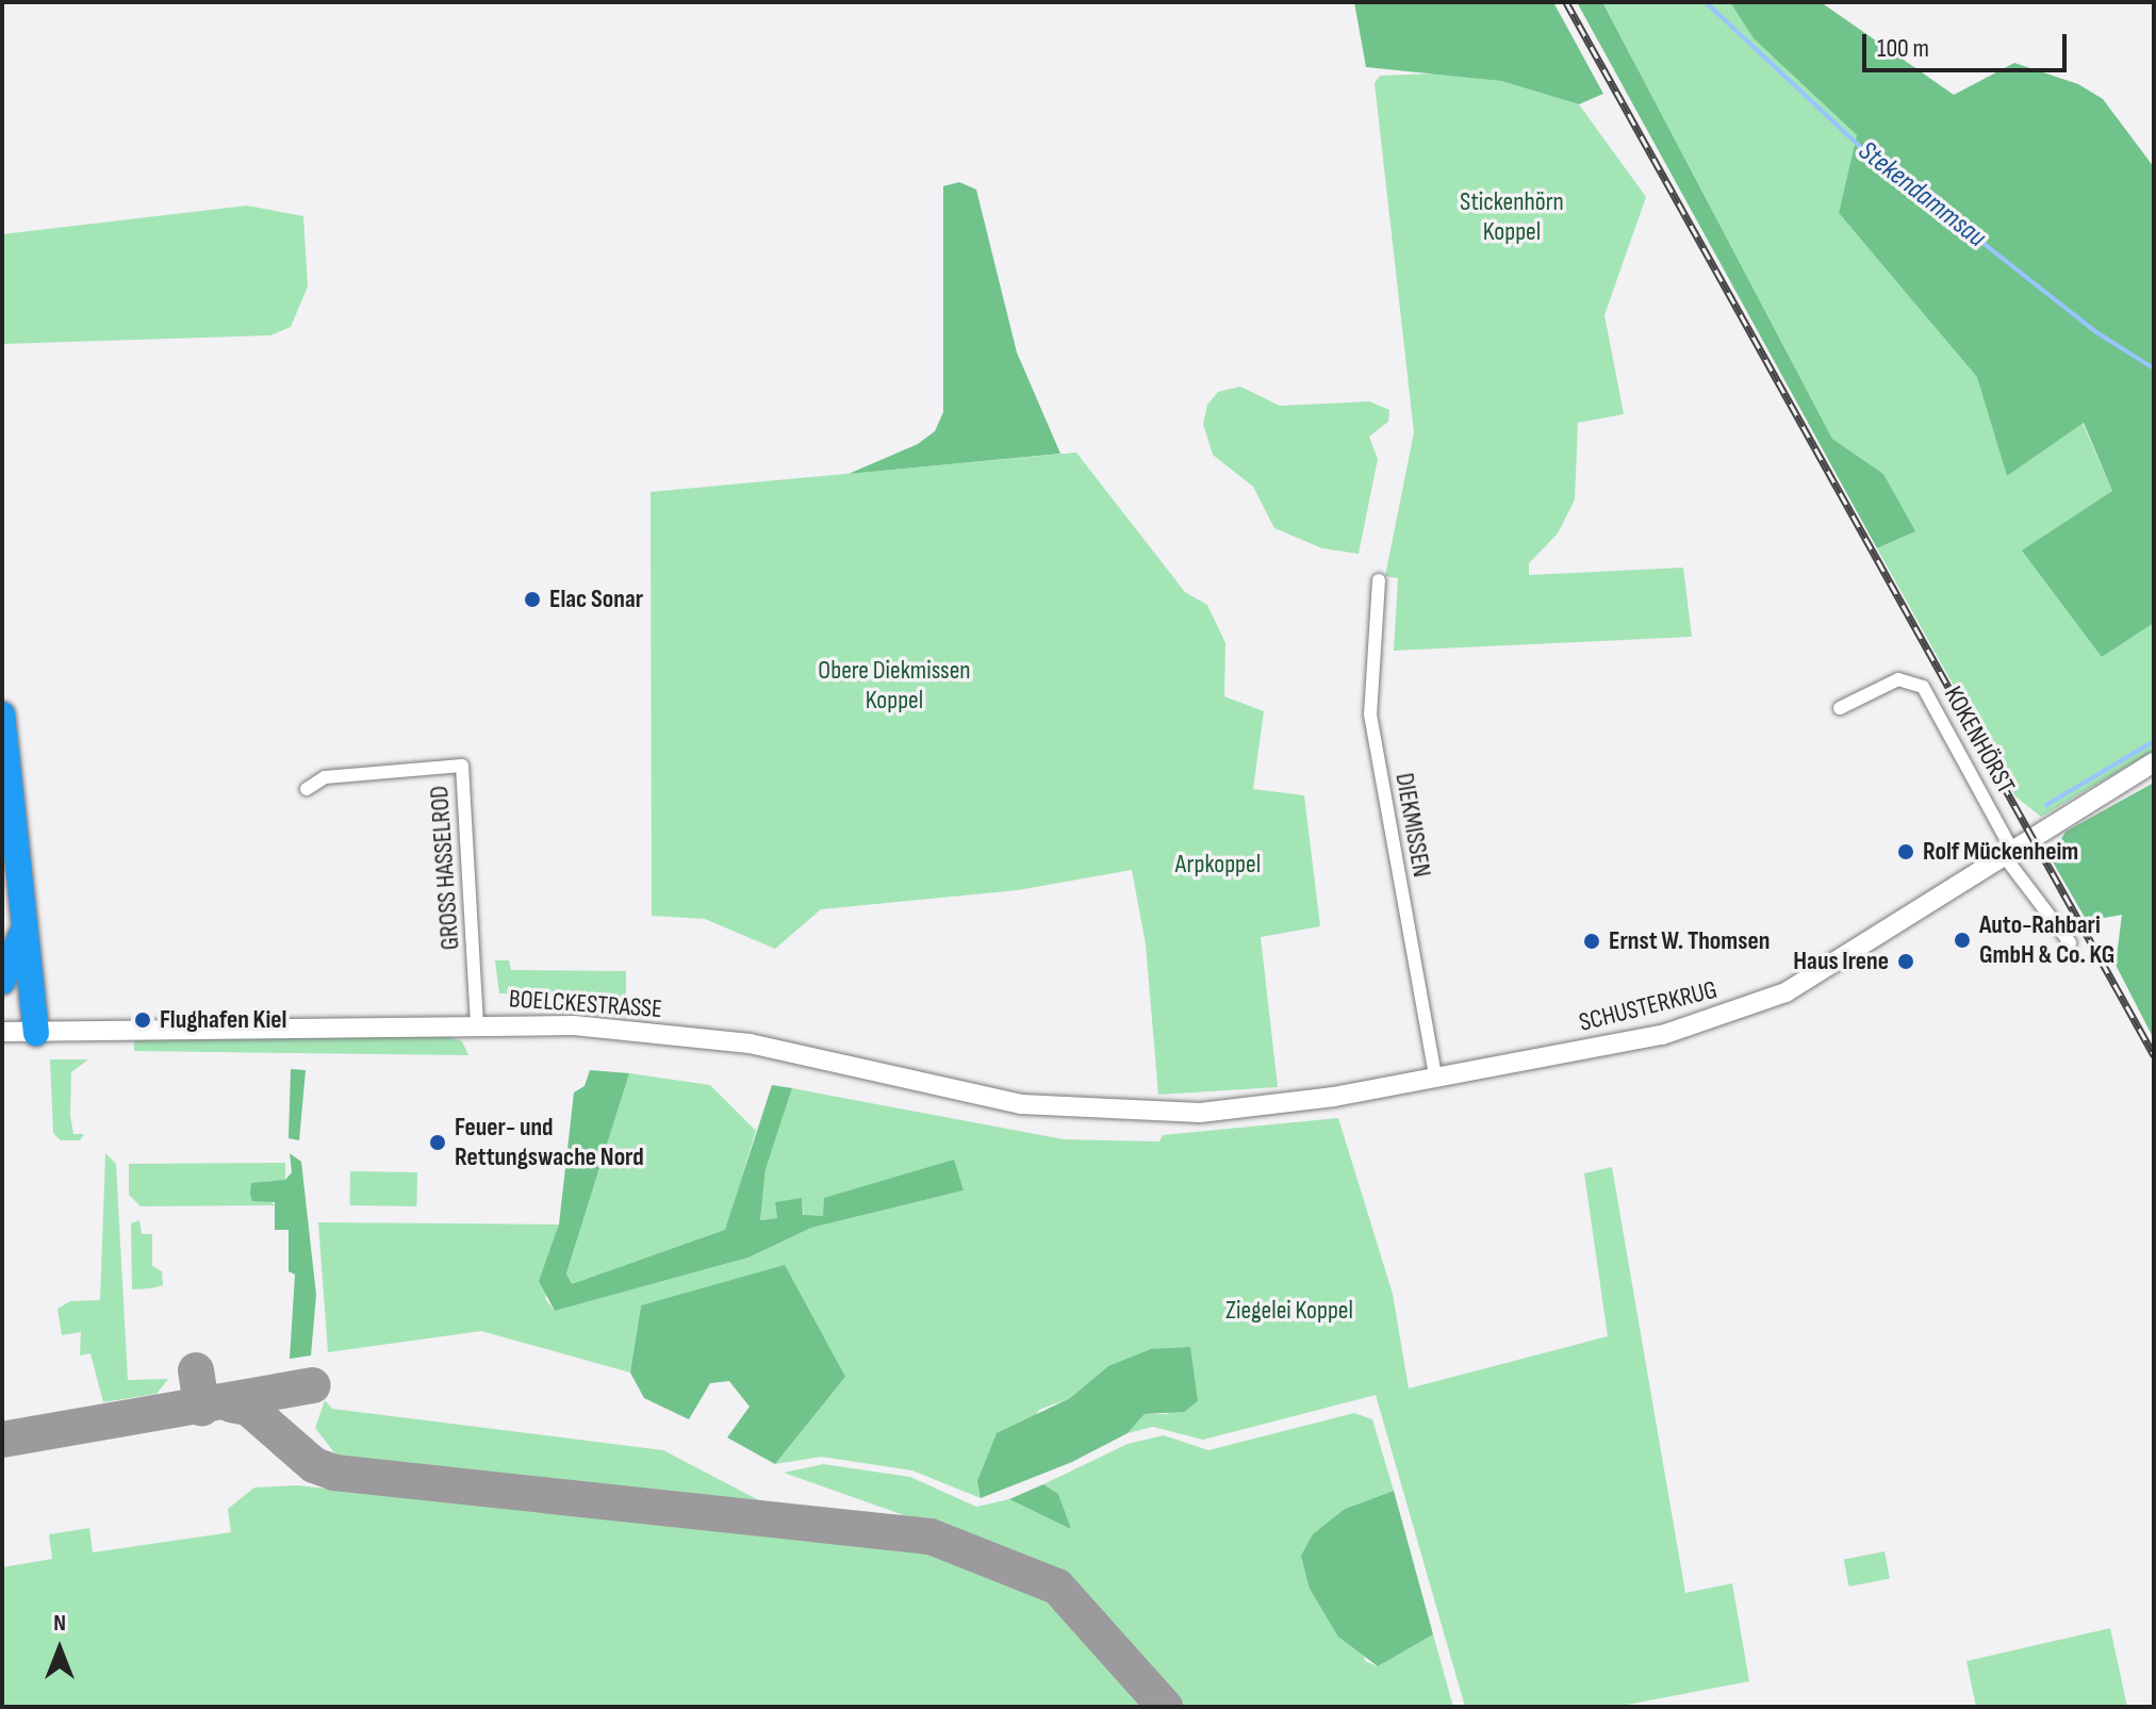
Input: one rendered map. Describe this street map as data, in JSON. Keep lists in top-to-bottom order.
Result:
{
  "streets": {
    "street": [
      "KOKENHÖRST",
      "DIEKMISSEN",
      "GROSS HASSELROD",
      "BOELCKESTRASSE",
      "SCHUSTERKRUG"
    ]
  },
  "crossings": [
    ["KOKENHÖRST", "SCHUSTERKRUG"],
    ["DIEKMISSEN", "SCHUSTERKRUG"],
    ["GROSS HASSELROD", "BOELCKESTRASSE"],
    ["BOELCKESTRASSE", "SCHUSTERKRUG"]
  ],
  "water": ["Stekendammsau"],
  "parks": [
    "Stickenhörn Koppel",
    "Obere Diekmissen Koppel",
    "Arpkoppel",
    "Ziegelei Koppel"
  ],
  "places": [
    "Elac Sonar",
    "Rolf Mückenheim",
    "Auto-Rahbari GmbH & Co. KG",
    "Ernst W. Thomsen",
    "Haus Irene",
    "Flughafen Kiel",
    "Feuer- und Rettungswache Nord"
  ],
  "scale_bar": "100 m",
  "north": "top"
}
